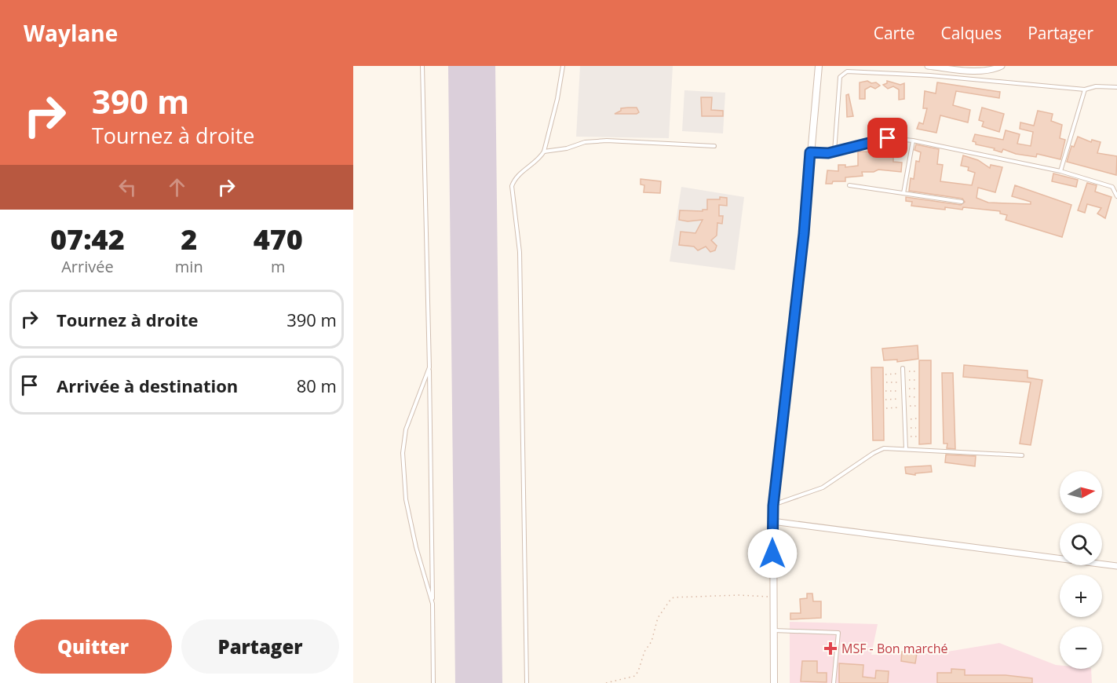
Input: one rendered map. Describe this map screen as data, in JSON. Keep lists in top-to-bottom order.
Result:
{
  "places": {
    "health": ["MSF - Bon marché"]
  },
  "north": "right",
  "page": {
    "header": "Waylane",
    "nav": ["Carte", "Calques", "Partager"],
    "turn": ["390 m", "Tournez à droite"],
    "eta": [
      "07:42",
      "Arrivée",
      "2",
      "min",
      "470",
      "m"
    ],
    "list": [
      {
        "name": "Tournez à droite",
        "value": "390 m"
      },
      {
        "name": "Arrivée à destination",
        "value": "80 m"
      }
    ],
    "map_buttons": ["+", "−"],
    "buttons": ["Quitter", "Partager"]
  }
}
